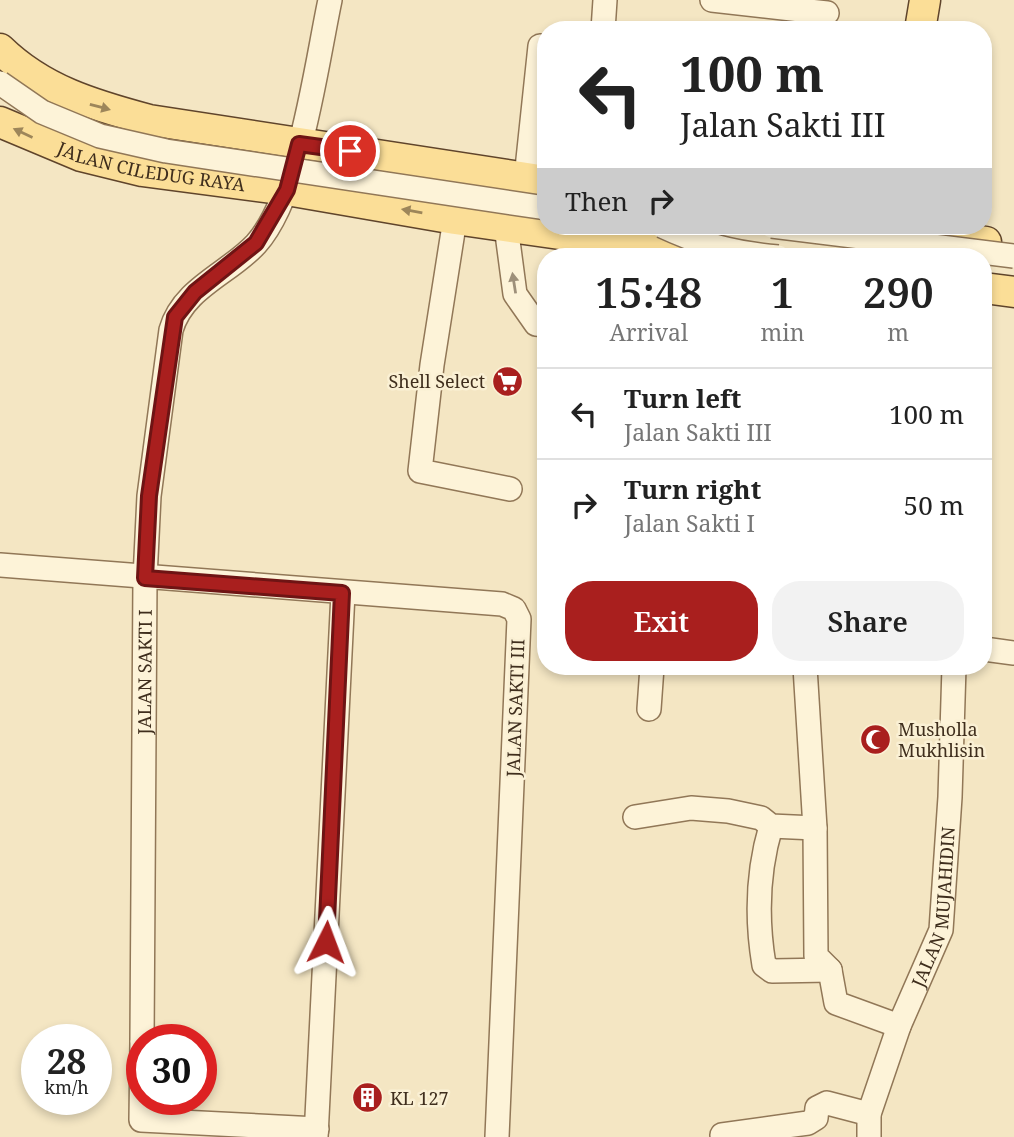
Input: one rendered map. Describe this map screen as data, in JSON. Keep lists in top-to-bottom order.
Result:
{
  "streets": {
    "main road": ["JALAN CILEDUG RAYA"],
    "street": ["JALAN SAKTI I", "JALAN SAKTI III", "JALAN MUJAHIDIN"]
  },
  "crossings": [
    ["JALAN CILEDUG RAYA", "JALAN SAKTI I"],
    ["JALAN SAKTI I", "JALAN SAKTI III"]
  ],
  "places": {
    "supermarket": ["Shell Select"],
    "mosque": ["Musholla Mukhlisin"],
    "building": ["KL 127"]
  },
  "page": {
    "turn": ["100 m", "Jalan Sakti III"],
    "then": "Then",
    "eta": [
      "15:48",
      "Arrival",
      "1",
      "min",
      "290",
      "m"
    ],
    "list": [
      {
        "name": "Turn left",
        "note": "Jalan Sakti III",
        "value": "100 m"
      },
      {
        "name": "Turn right",
        "note": "Jalan Sakti I",
        "value": "50 m"
      }
    ],
    "buttons": ["Exit", "Share"],
    "speed": "28 km/h",
    "limit": "30"
  }
}
